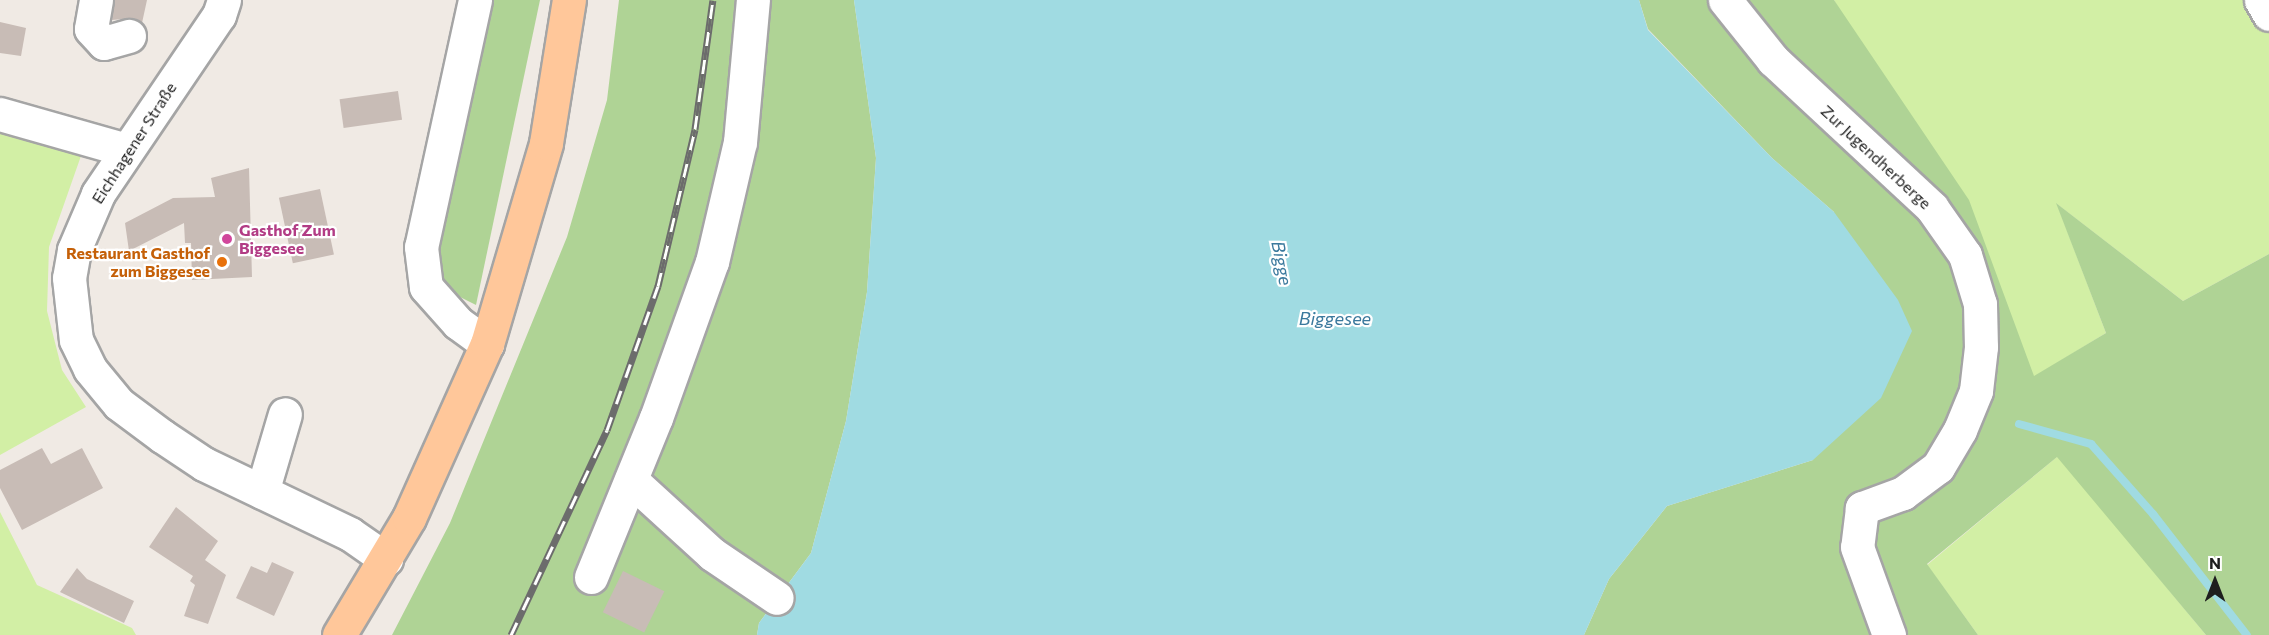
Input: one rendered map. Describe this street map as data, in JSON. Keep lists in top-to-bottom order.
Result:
{
  "streets": {
    "street": ["Eichhagener Straße", "Zur Jugendherberge"]
  },
  "water": ["Bigge", "Biggesee"],
  "places": ["Gasthof Zum Biggesee", "Restaurant Gasthof zum Biggesee"],
  "north": "top"
}
